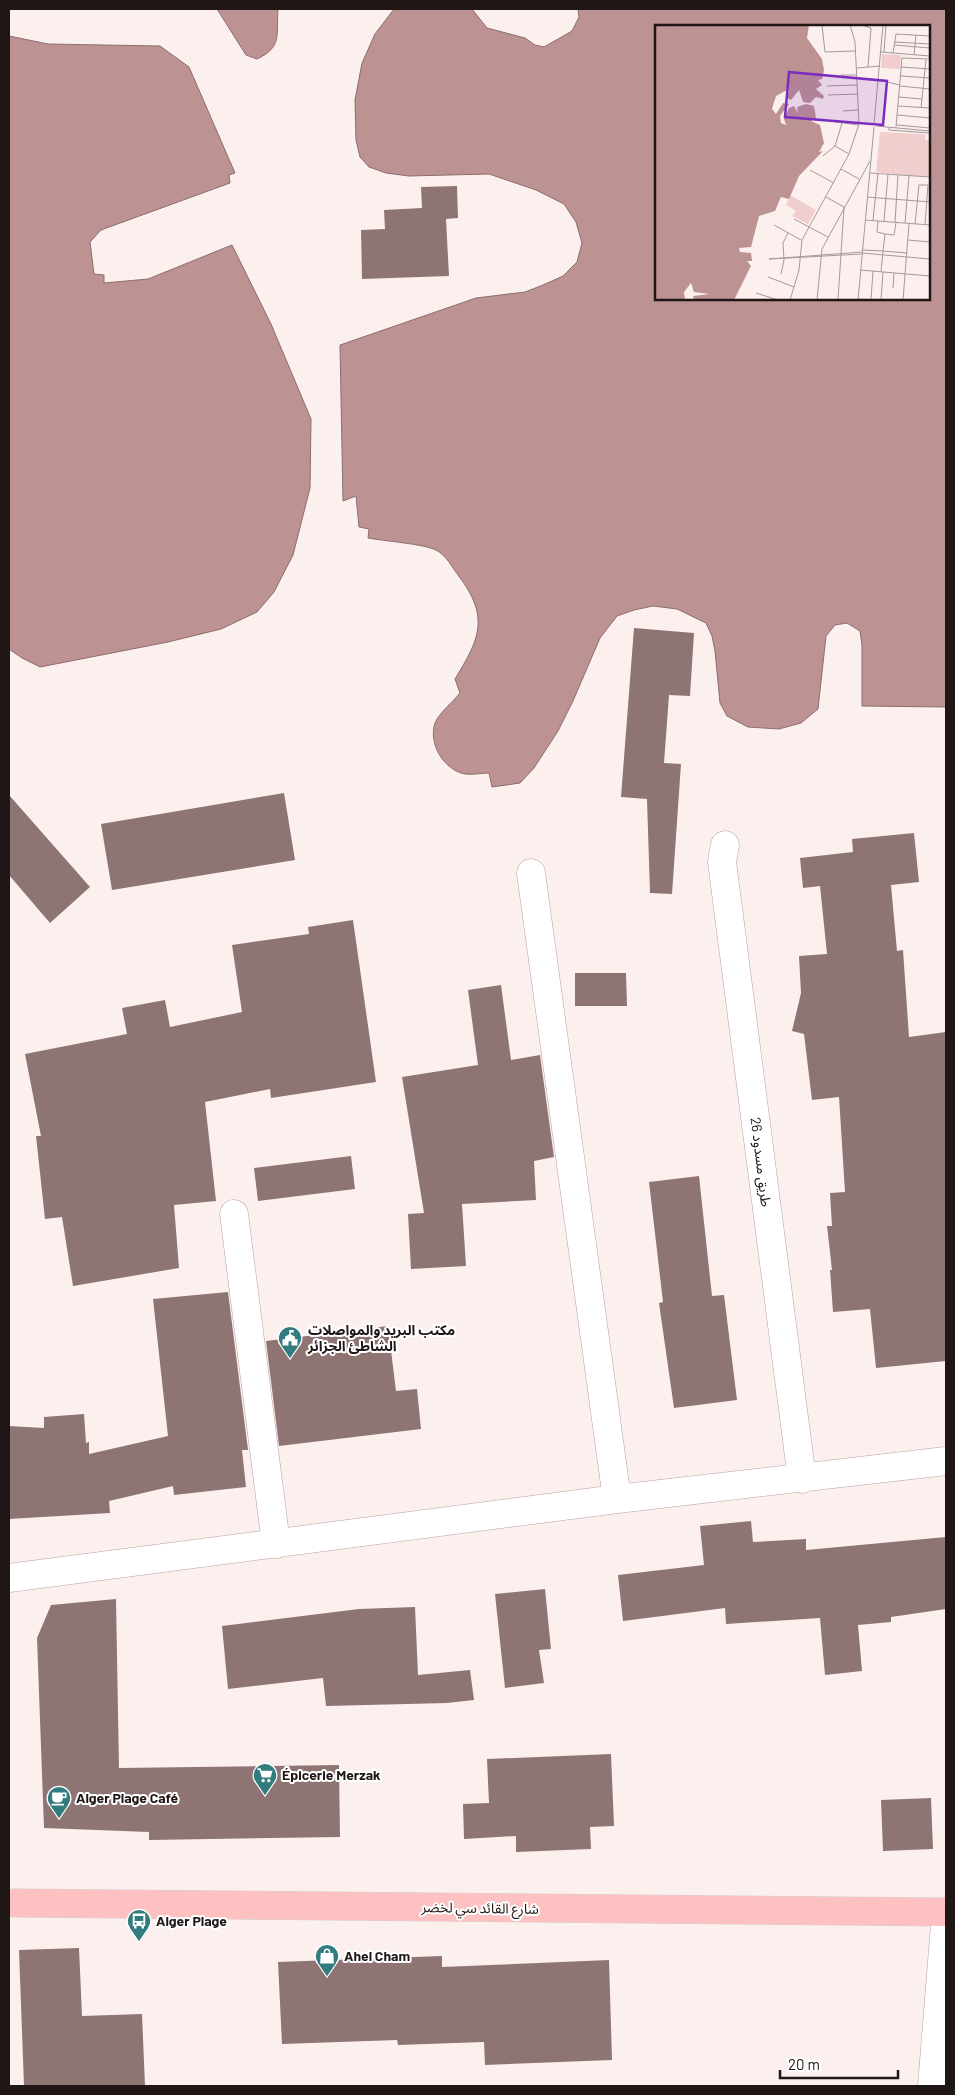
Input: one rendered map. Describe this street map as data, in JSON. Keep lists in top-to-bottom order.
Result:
{
  "streets": {
    "main road": ["شارع القائد سي لخضر"],
    "street": ["طريق مسدود 26"]
  },
  "places": {
    "public building": ["مكتب البريد والمواصلات الشاطئ الجزائر"],
    "supermarket": ["Épicerie Merzak"],
    "cafe": ["Alger Plage Café"],
    "bus stop": ["Alger Plage"],
    "shop": ["Ahel Cham"]
  },
  "scale_bar": "20 m"
}
